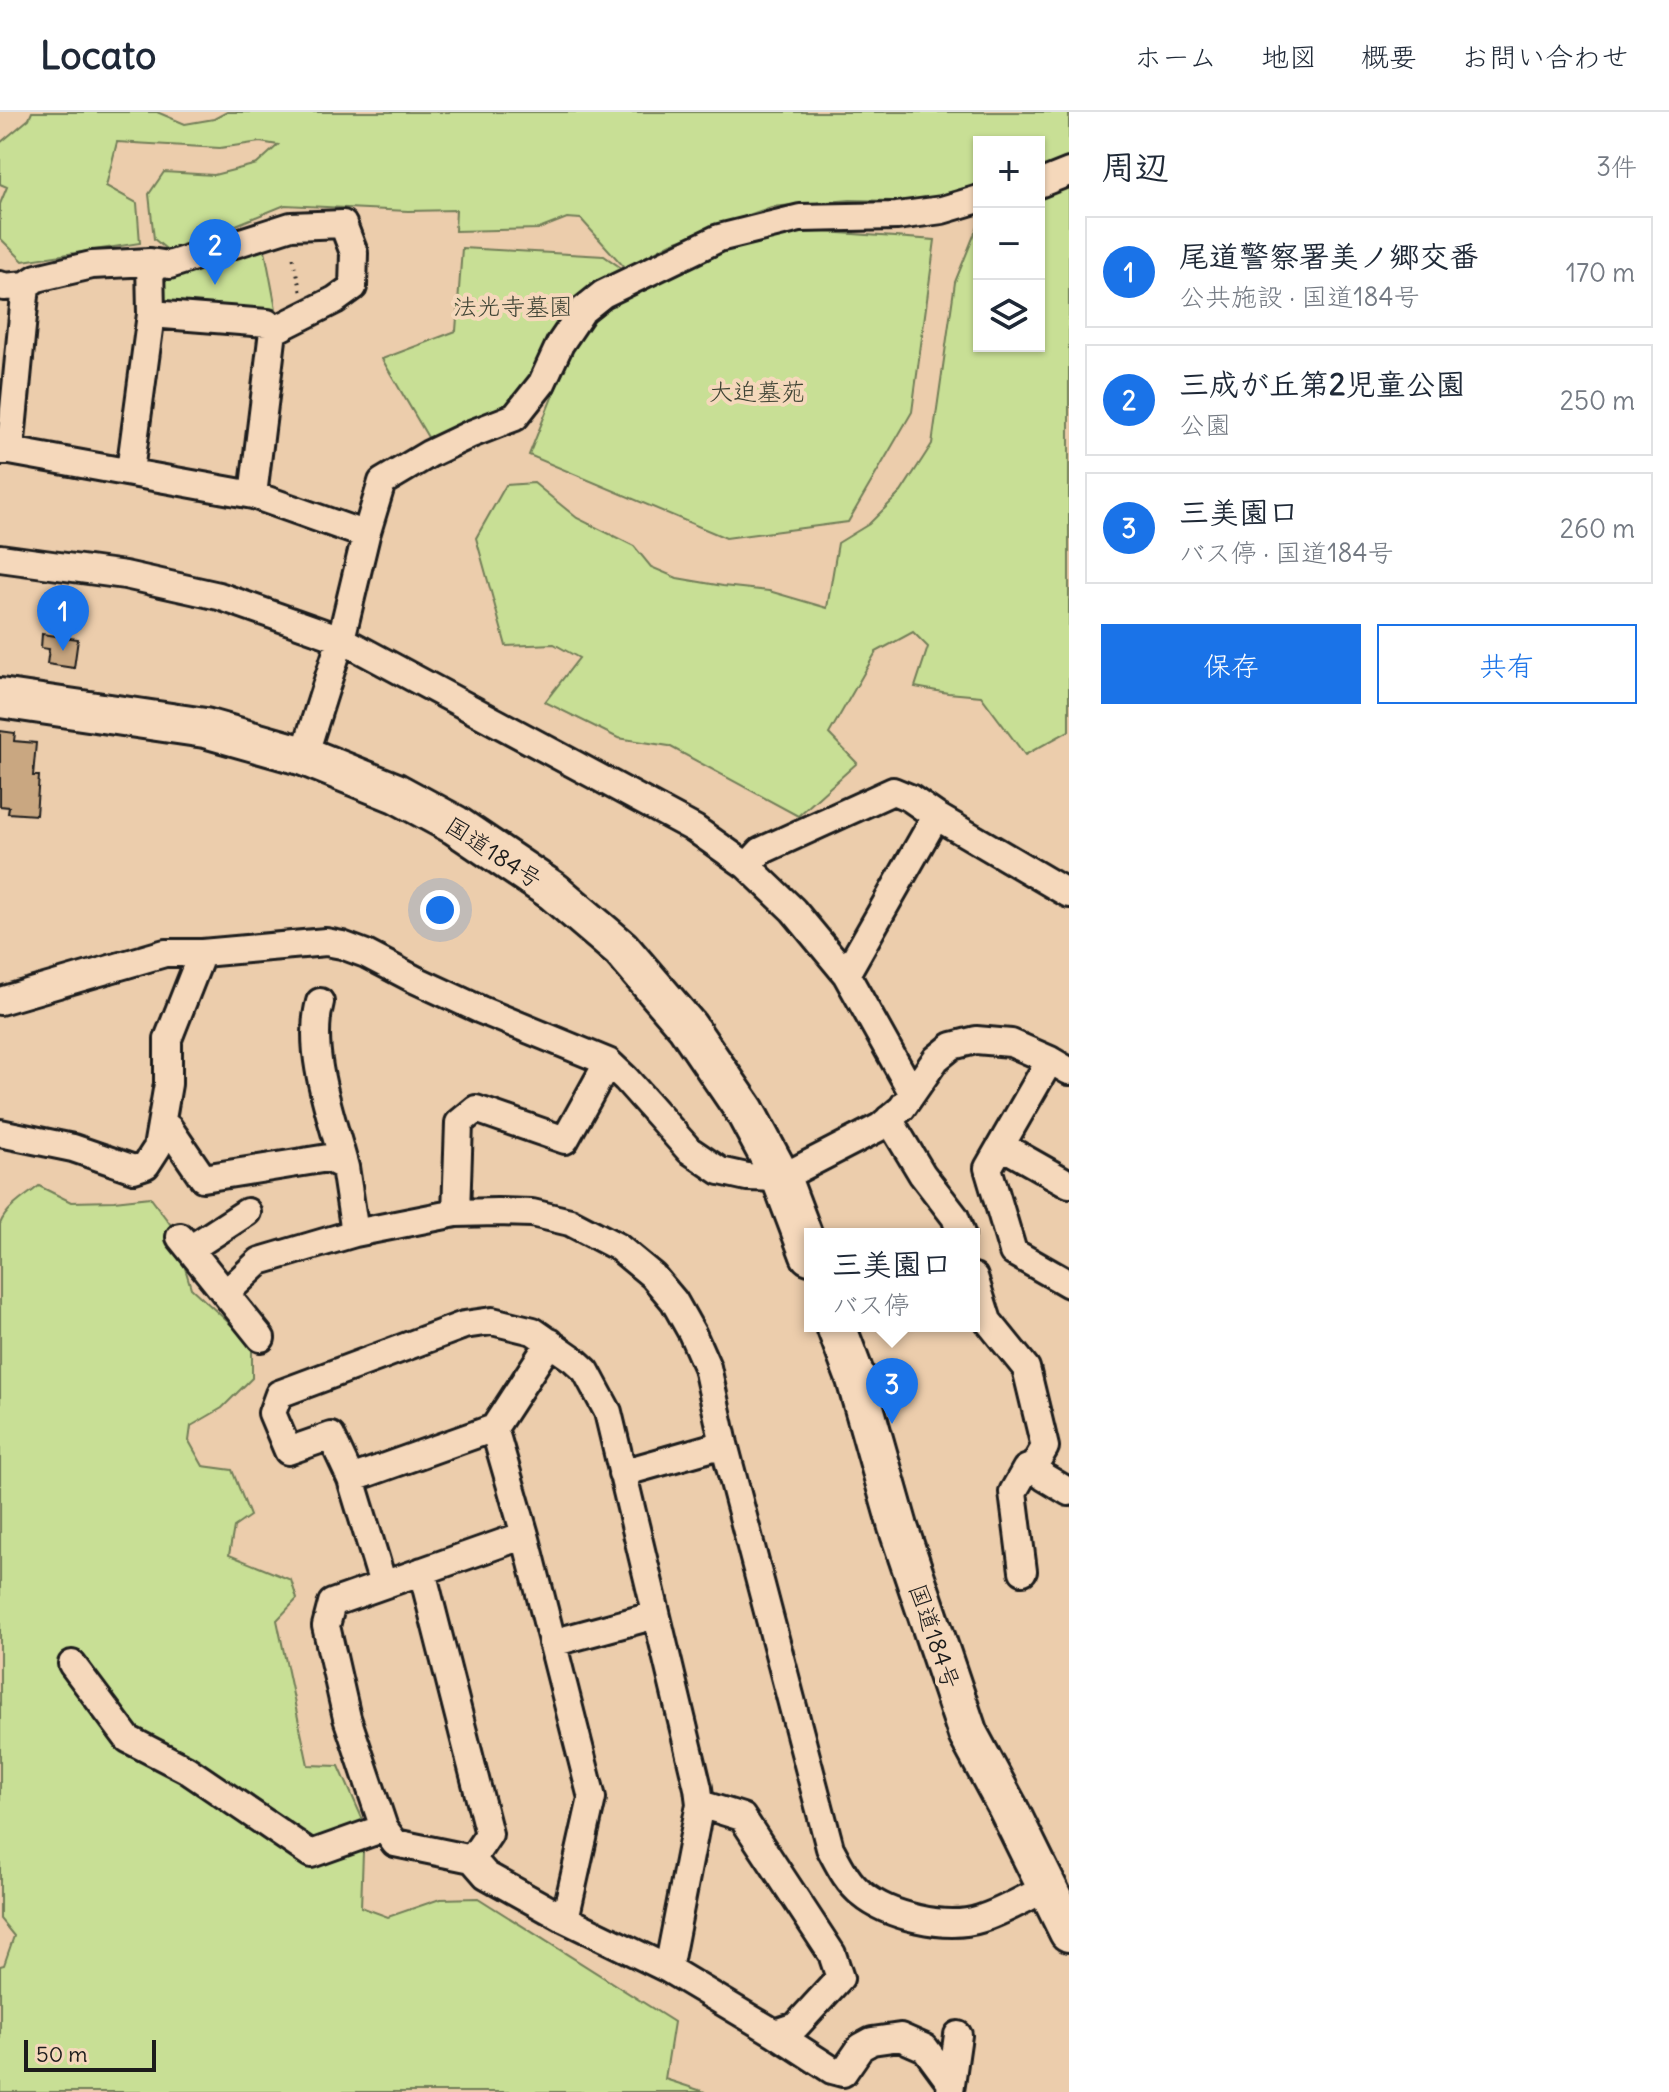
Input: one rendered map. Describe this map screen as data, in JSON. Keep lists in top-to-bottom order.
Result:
{
  "streets": {
    "highway": ["国道184号"]
  },
  "parks": ["法光寺墓園", "大迫墓苑"],
  "scale_bar": "50 m",
  "page": {
    "header": "Locato",
    "nav": [
      "ホーム",
      "地図",
      "概要",
      "お問い合わせ"
    ],
    "heading": ["周辺", "3件"],
    "map_buttons": ["+", "−"],
    "list": [
      {
        "mark": "1",
        "name": "尾道警察署美ノ郷交番",
        "note": "公共施設 · 国道184号",
        "value": "170 m"
      },
      {
        "mark": "2",
        "name": "三成が丘第2児童公園",
        "note": "公園",
        "value": "250 m"
      },
      {
        "mark": "3",
        "name": "三美園口",
        "note": "バス停 · 国道184号",
        "value": "260 m"
      }
    ],
    "pins": ["2", "1", "3"],
    "buttons": ["保存", "共有"],
    "popup": ["三美園口", "バス停"],
    "scale": "50 m"
  }
}
